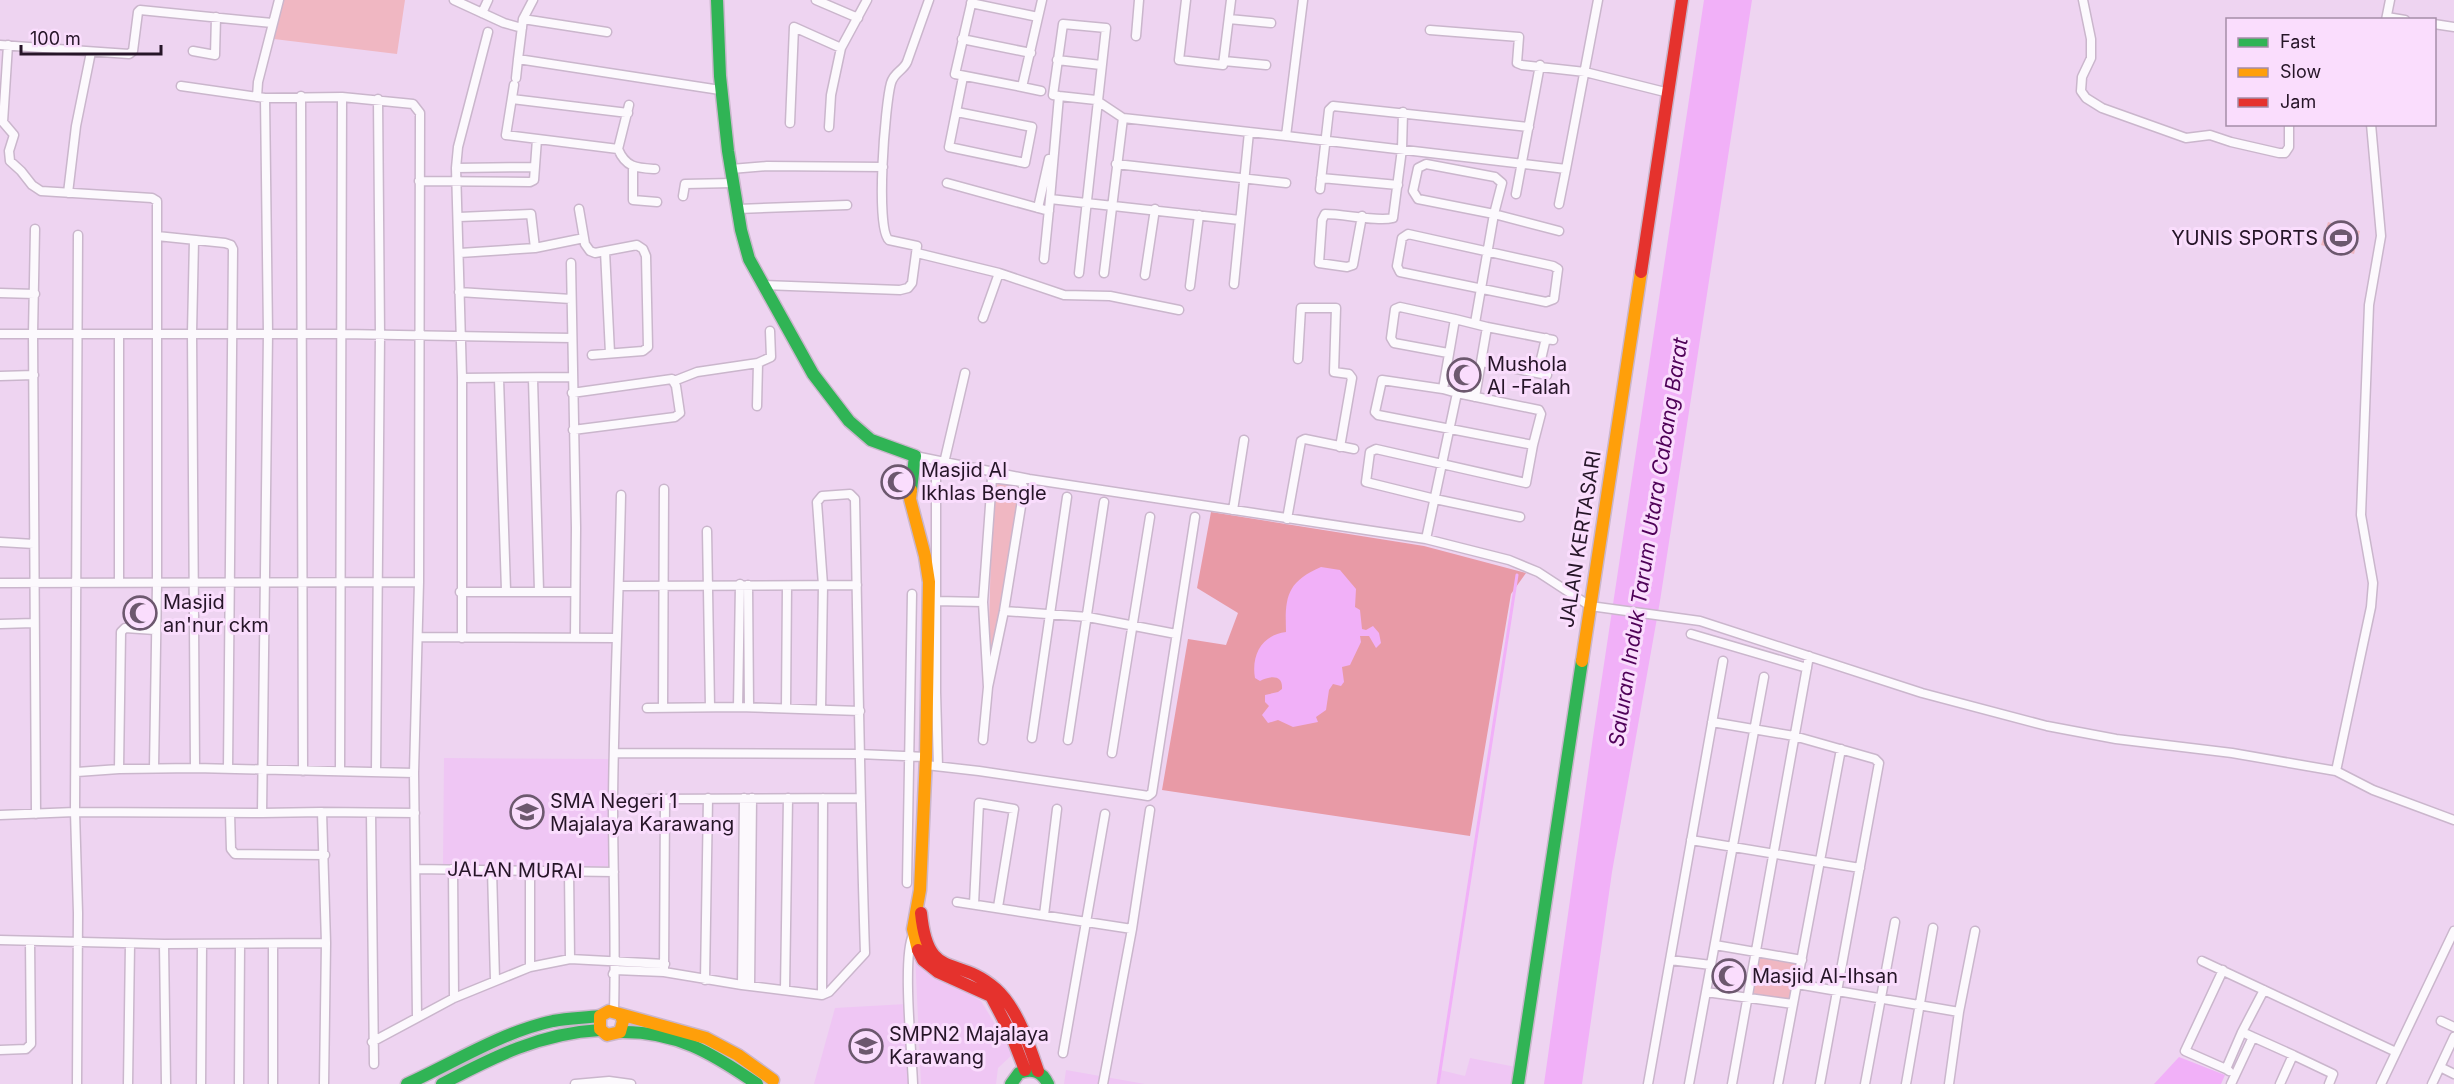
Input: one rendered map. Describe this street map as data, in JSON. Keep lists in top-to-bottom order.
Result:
{
  "streets": {
    "street": ["JALAN KERTASARI", "JALAN MURAI"]
  },
  "water": ["Saluran Induk Tarum Utara Cabang Barat"],
  "places": {
    "sports": ["YUNIS SPORTS"],
    "mosque": [
      "Mushola Al -Falah",
      "Masjid Al Ikhlas Bengle",
      "Masjid an'nur ckm",
      "Masjid Al-Ihsan"
    ],
    "school or university": ["SMA Negeri 1 Majalaya Karawang", "SMPN2 Majalaya Karawang"]
  },
  "legend": ["Fast", "Slow", "Jam"],
  "scale_bar": "100 m"
}
